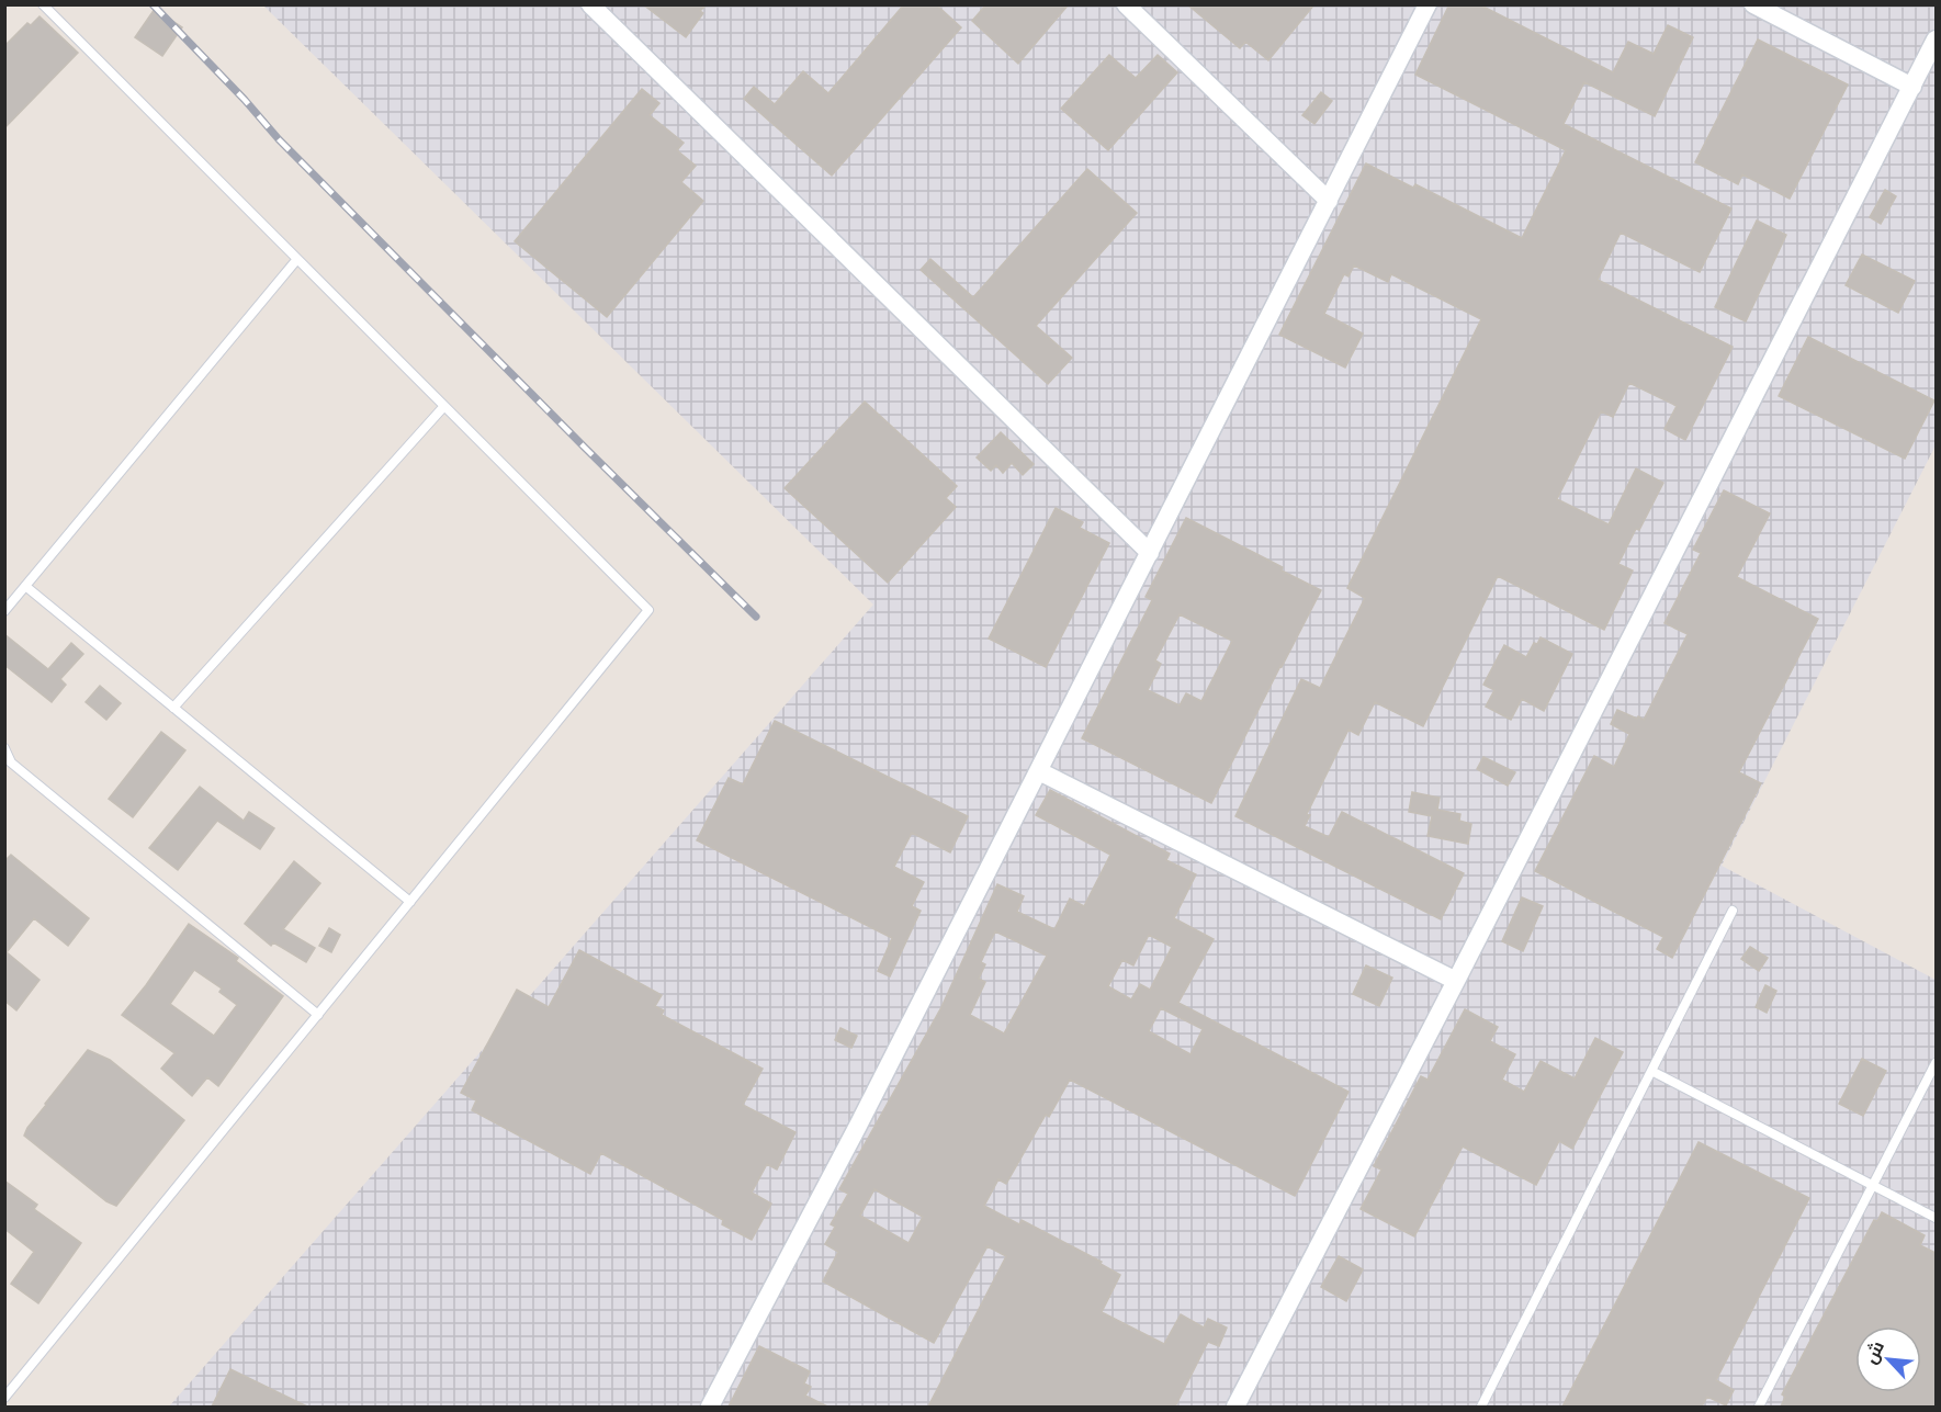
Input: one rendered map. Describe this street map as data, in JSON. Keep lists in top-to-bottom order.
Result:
{
  "north": "top left"
}
